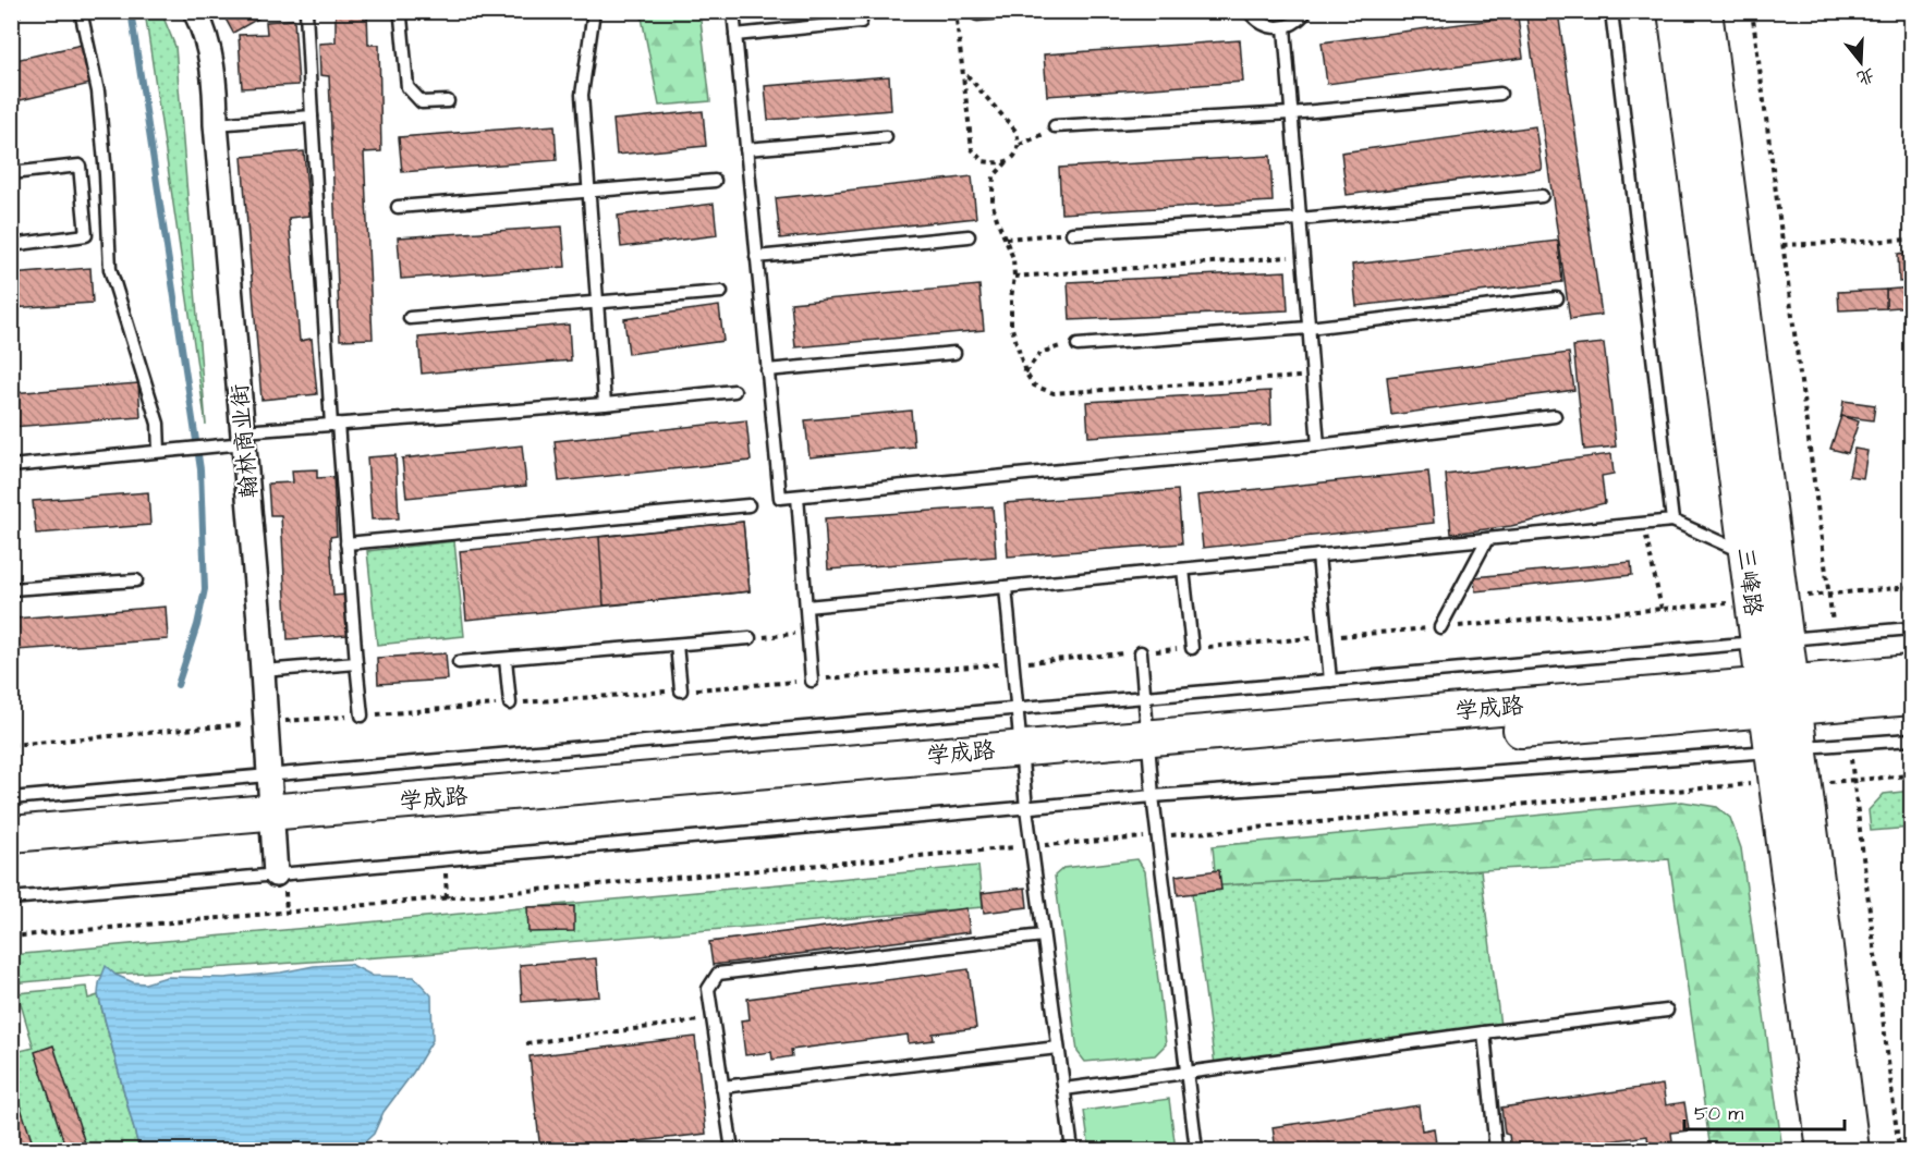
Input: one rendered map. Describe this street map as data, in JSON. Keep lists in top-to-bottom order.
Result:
{
  "streets": {
    "main road": ["三峰路", "学成路"],
    "street": ["翰林商业街"]
  },
  "crossings": [
    ["翰林商业街", "学成路"],
    ["三峰路", "学成路"]
  ],
  "scale_bar": "50 m",
  "north": "bottom"
}
